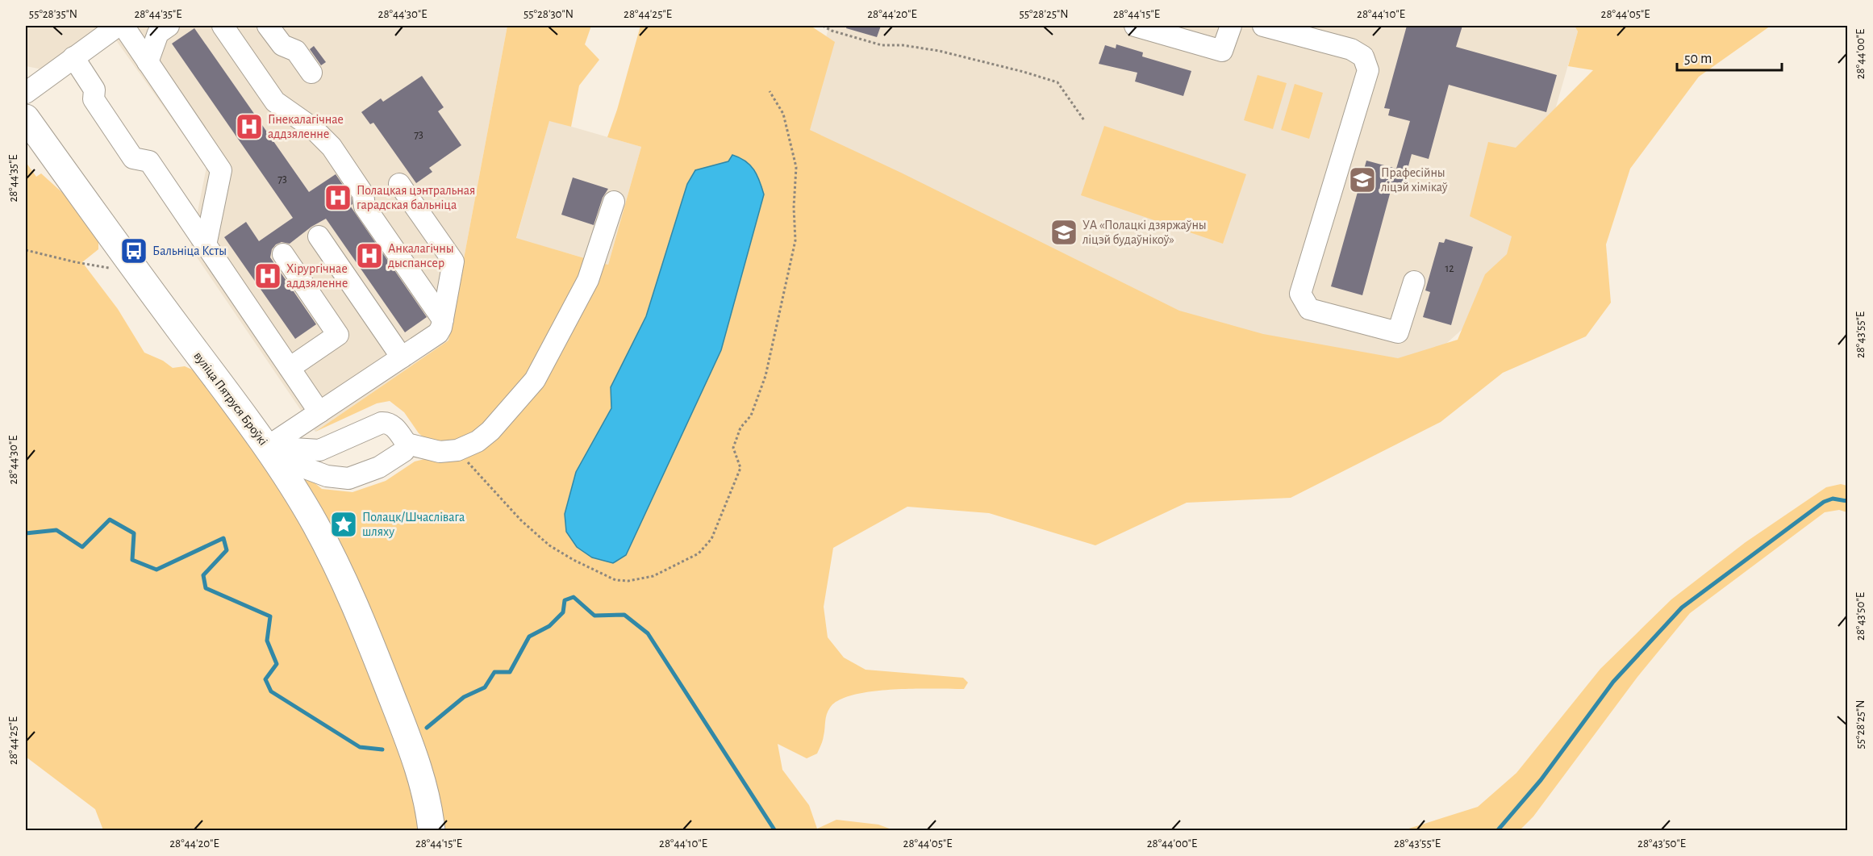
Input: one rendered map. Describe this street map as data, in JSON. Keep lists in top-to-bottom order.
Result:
{
  "streets": {
    "main road": ["вуліца Пятруся Броўкі"]
  },
  "places": {
    "hospital": [
      "Гінекалагічнае аддзяленне",
      "Полацкая цэнтральная гарадская бальніца",
      "Анкалагічны дыспансер",
      "Хірургічнае аддзяленне"
    ],
    "school or university": ["Прафесійны ліцэй хімікаў", "УА «Полацкі дзяржаўны ліцэй будаўнікоў»"],
    "bus stop": ["Бальніца Ксты"],
    "place": ["Полацк/Шчаслівага шляху"]
  },
  "house_numbers": ["73", "73", "12"],
  "scale_bar": "50 m",
  "coordinates": [
    "55°28'35\"N",
    "28°44'35\"E",
    "28°44'30\"E",
    "55°28'30\"N",
    "28°44'25\"E",
    "28°44'20\"E",
    "55°28'25\"N",
    "28°44'15\"E",
    "28°44'10\"E",
    "28°44'05\"E",
    "28°44'00\"E",
    "28°43'55\"E",
    "28°43'50\"E"
  ]
}
